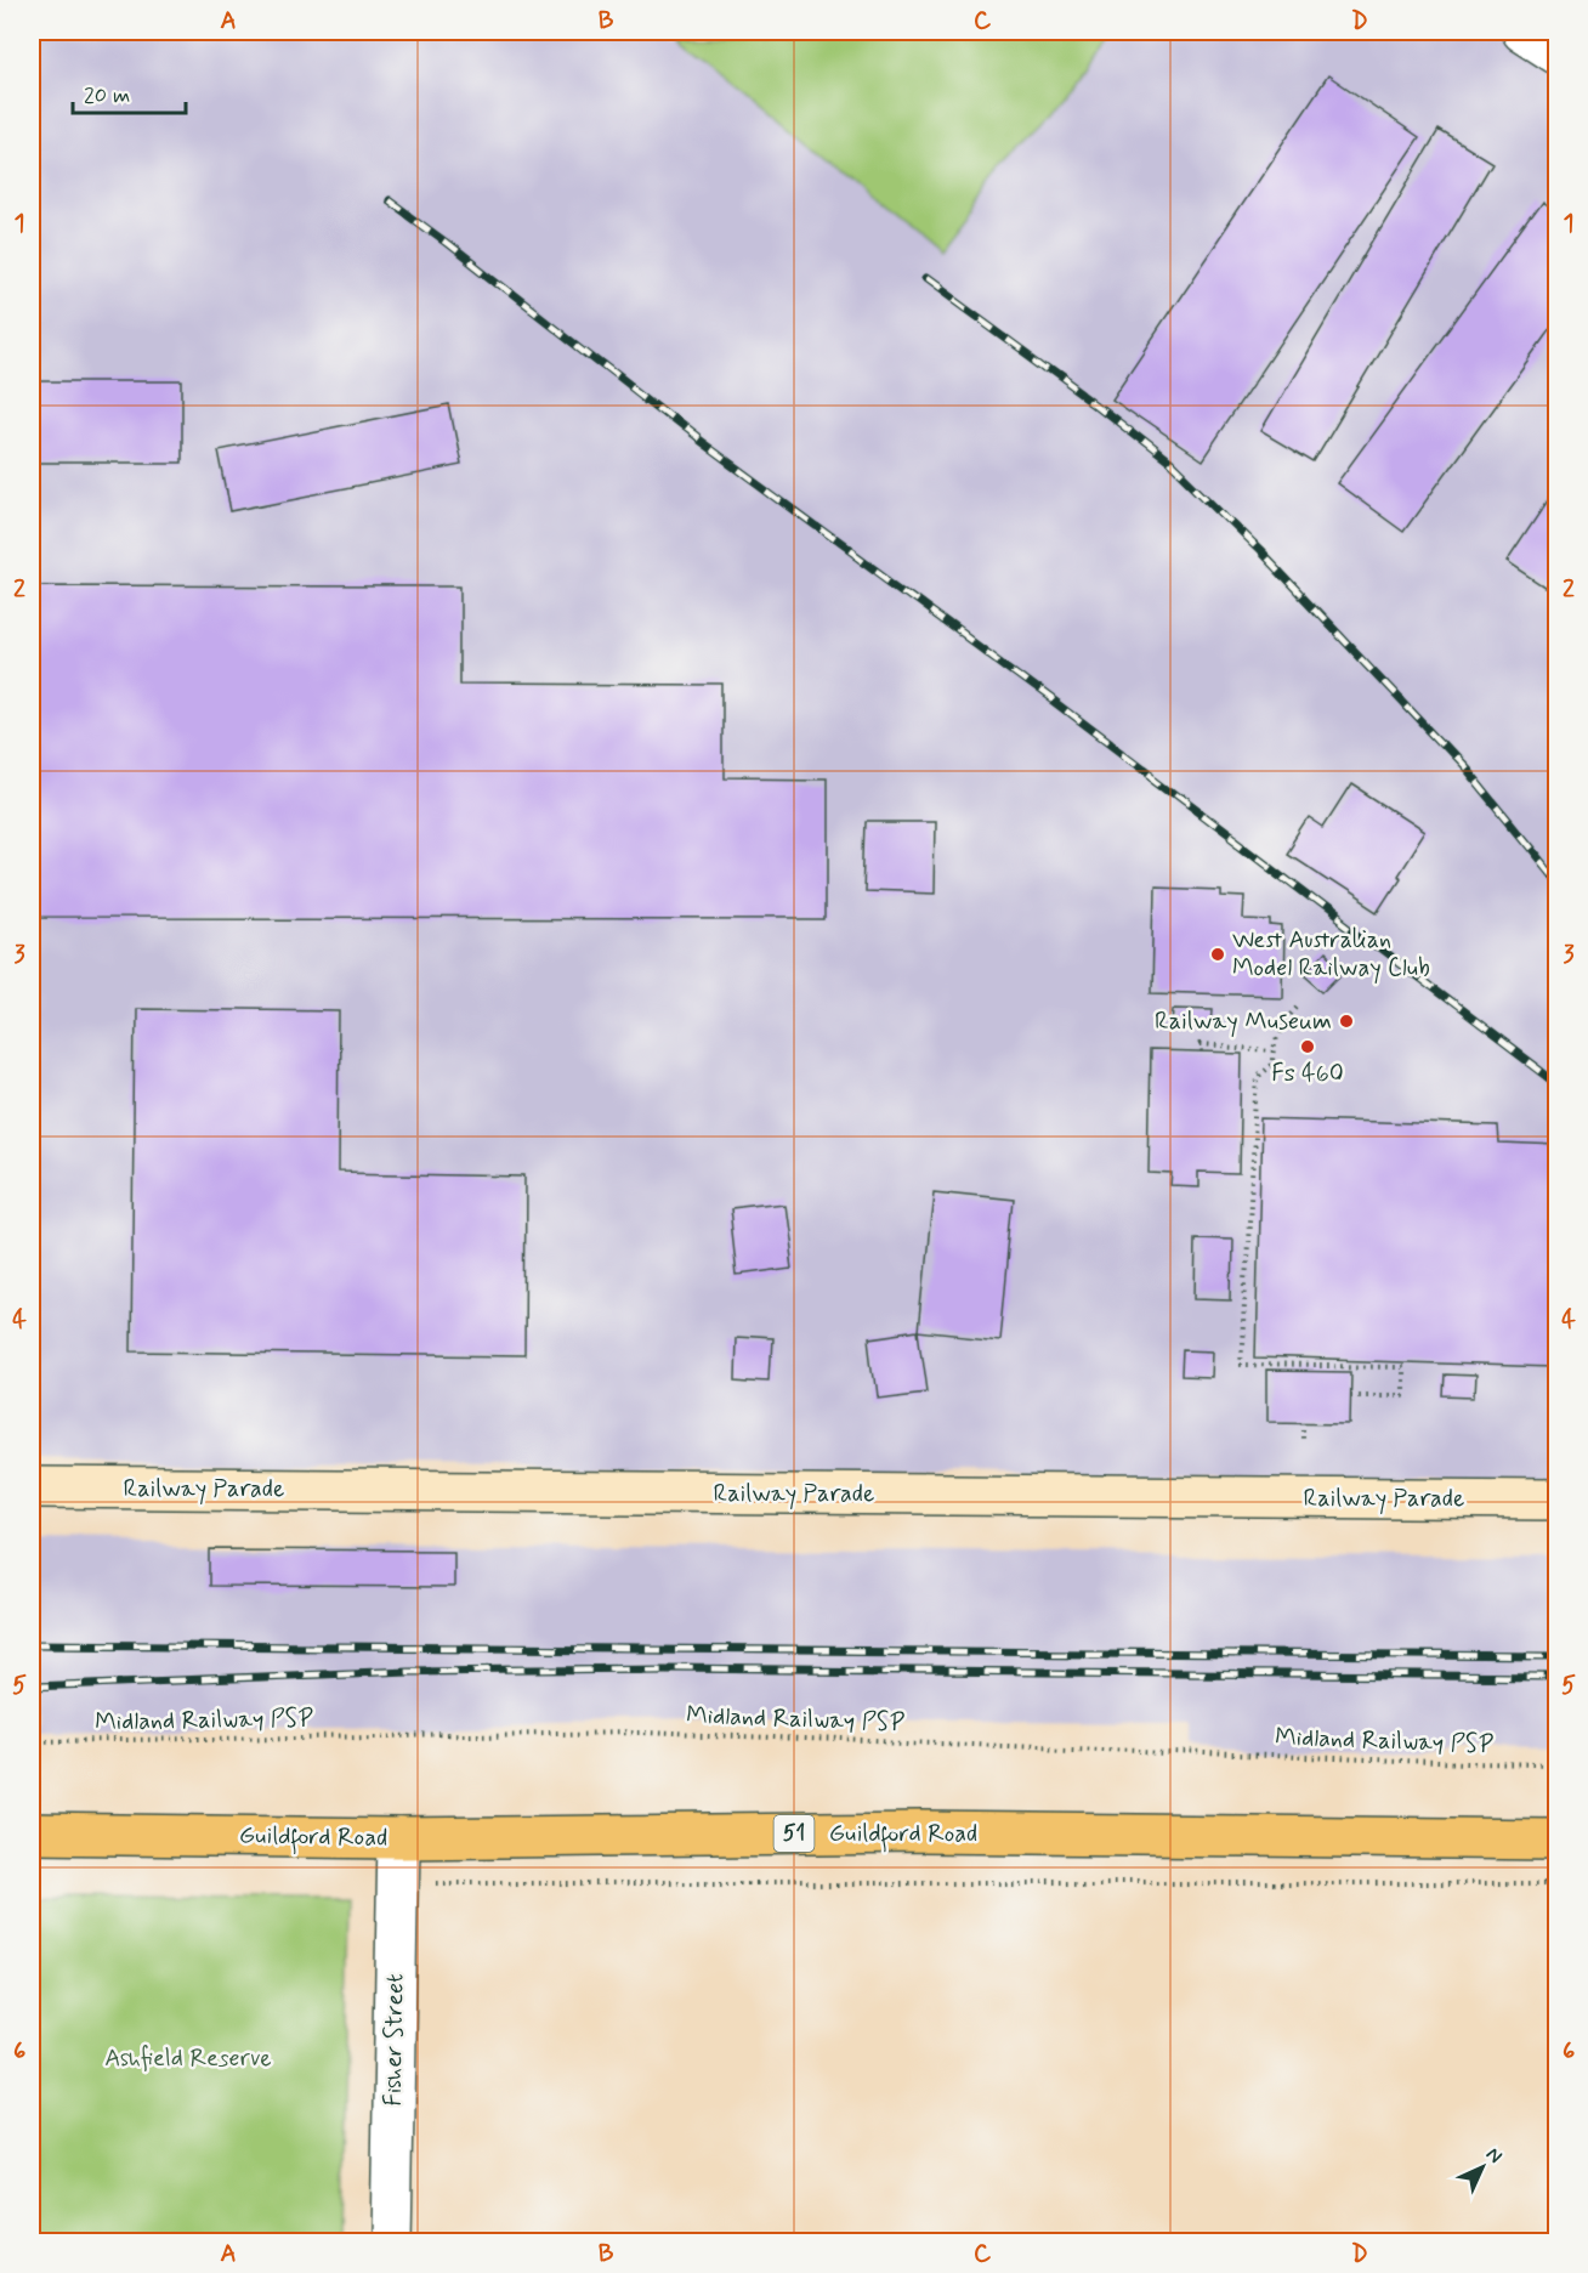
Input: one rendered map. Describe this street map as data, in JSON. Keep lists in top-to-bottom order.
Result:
{
  "streets": {
    "highway": ["51", "Guildford Road"],
    "street": ["Railway Parade", "Fisher Street"],
    "path": ["Midland Railway PSP"]
  },
  "crossings": [
    ["Guildford Road", "Fisher Street"]
  ],
  "parks": ["Ashfield Reserve"],
  "places": ["West Australian Model Railway Club", "Railway Museum", "Fs 460"],
  "scale_bar": "20 m",
  "north": "top right",
  "grid": {
    "columns": [
      "A",
      "B",
      "C",
      "D"
    ],
    "rows": [
      "1",
      "2",
      "3",
      "4",
      "5",
      "6"
    ]
  }
}
